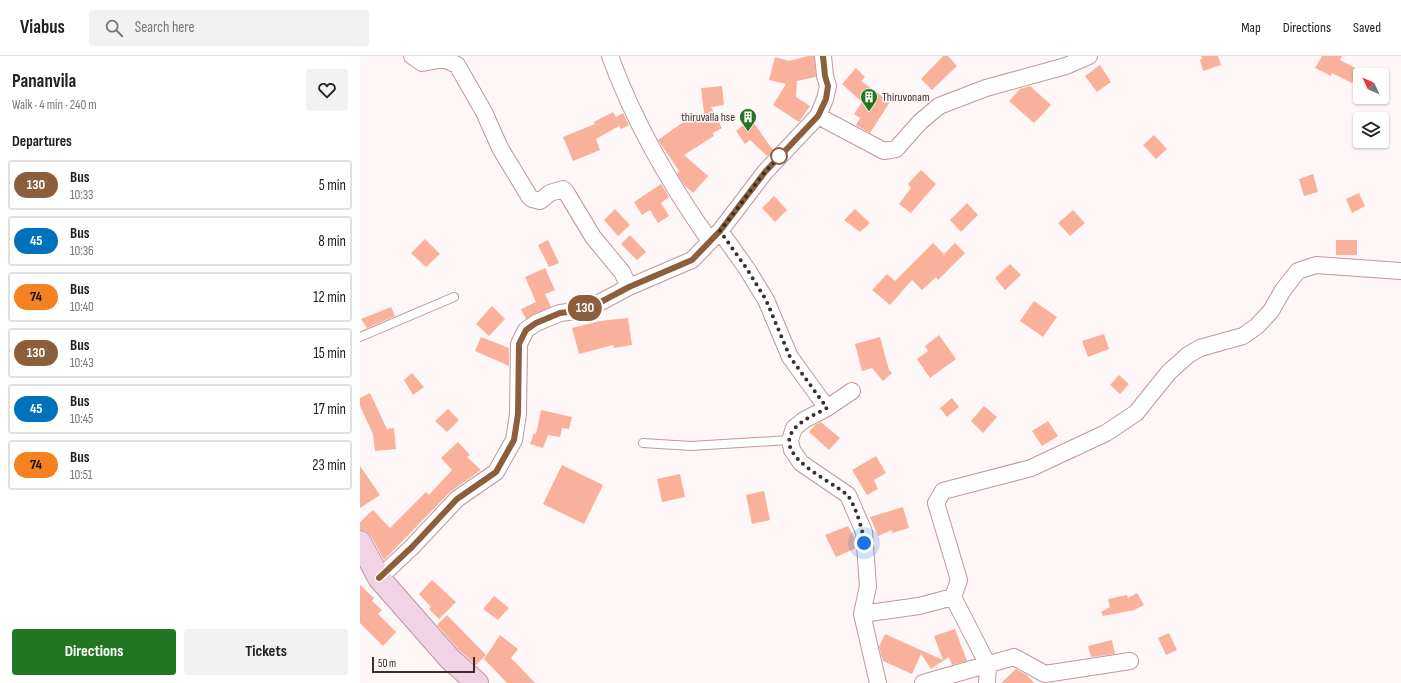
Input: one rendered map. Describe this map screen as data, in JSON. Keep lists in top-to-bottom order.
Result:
{
  "places": {
    "building": ["Thiruvonam", "thiruvalla hse"]
  },
  "lines": ["bus line 130"],
  "scale_bar": "50 m",
  "north": "top left",
  "page": {
    "header": "Viabus",
    "search": "Search here",
    "nav": ["Map", "Directions", "Saved"],
    "heading": [
      ["Pananvila", "Walk · 4 min · 240 m"],
      "Departures"
    ],
    "on_map": "130",
    "list": [
      {
        "mark": "130",
        "name": "Bus",
        "note": "10:33",
        "value": "5 min"
      },
      {
        "mark": "45",
        "name": "Bus",
        "note": "10:36",
        "value": "8 min"
      },
      {
        "mark": "74",
        "name": "Bus",
        "note": "10:40",
        "value": "12 min"
      },
      {
        "mark": "130",
        "name": "Bus",
        "note": "10:43",
        "value": "15 min"
      },
      {
        "mark": "45",
        "name": "Bus",
        "note": "10:45",
        "value": "17 min"
      },
      {
        "mark": "74",
        "name": "Bus",
        "note": "10:51",
        "value": "23 min"
      }
    ],
    "buttons": ["Directions", "Tickets"],
    "scale": "50 m"
  }
}
